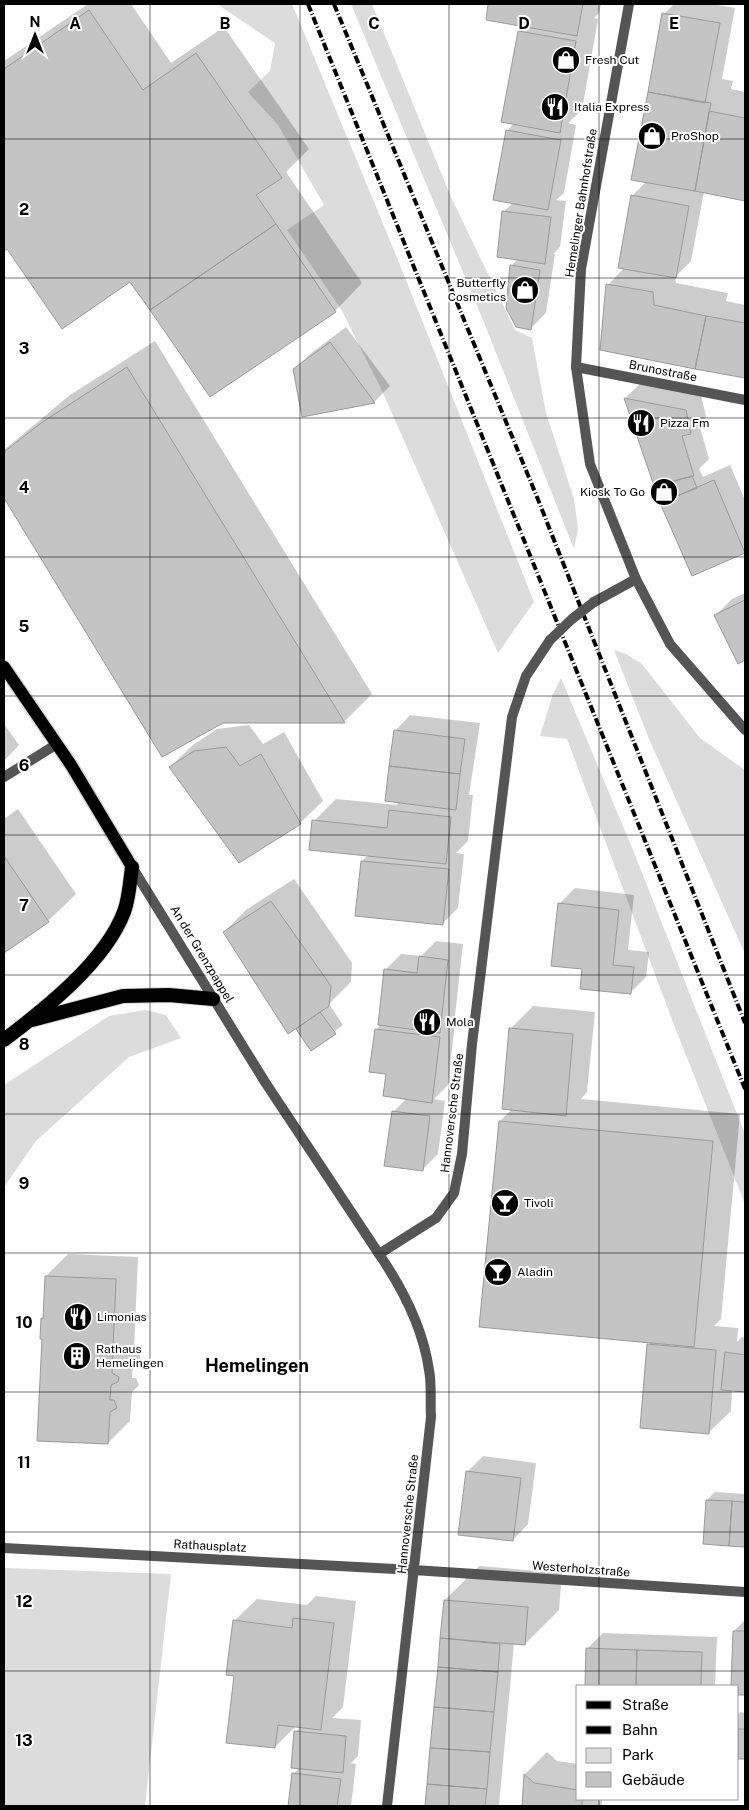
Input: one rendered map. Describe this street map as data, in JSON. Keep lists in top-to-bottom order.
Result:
{
  "streets": {
    "main road": ["An der Grenzpappel"],
    "street": [
      "Hemelinger Bahnhofstraße",
      "Brunostraße",
      "Hannoversche Straße",
      "Rathausplatz",
      "Westerholzstraße"
    ]
  },
  "crossings": [
    ["Hemelinger Bahnhofstraße", "Brunostraße"],
    ["Hemelinger Bahnhofstraße", "Hannoversche Straße"],
    ["An der Grenzpappel", "Hannoversche Straße"],
    ["Hannoversche Straße", "Rathausplatz"],
    ["Hannoversche Straße", "Westerholzstraße"],
    ["Rathausplatz", "Westerholzstraße"]
  ],
  "districts": ["Hemelingen"],
  "places": {
    "shop": [
      "Fresh Cut",
      "ProShop",
      "Butterfly Cosmetics",
      "Kiosk To Go"
    ],
    "restaurant": [
      "Italia Express",
      "Pizza Fm",
      "Mola",
      "Limonias"
    ],
    "bar": ["Tivoli", "Aladin"],
    "building": ["Rathaus Hemelingen"]
  },
  "legend": [
    "Straße",
    "Bahn",
    "Park",
    "Gebäude"
  ],
  "north": "top",
  "grid": {
    "columns": [
      "A",
      "B",
      "C",
      "D",
      "E"
    ],
    "rows": [
      "2",
      "3",
      "4",
      "5",
      "6",
      "7",
      "8",
      "9",
      "10",
      "11",
      "12",
      "13"
    ]
  }
}
